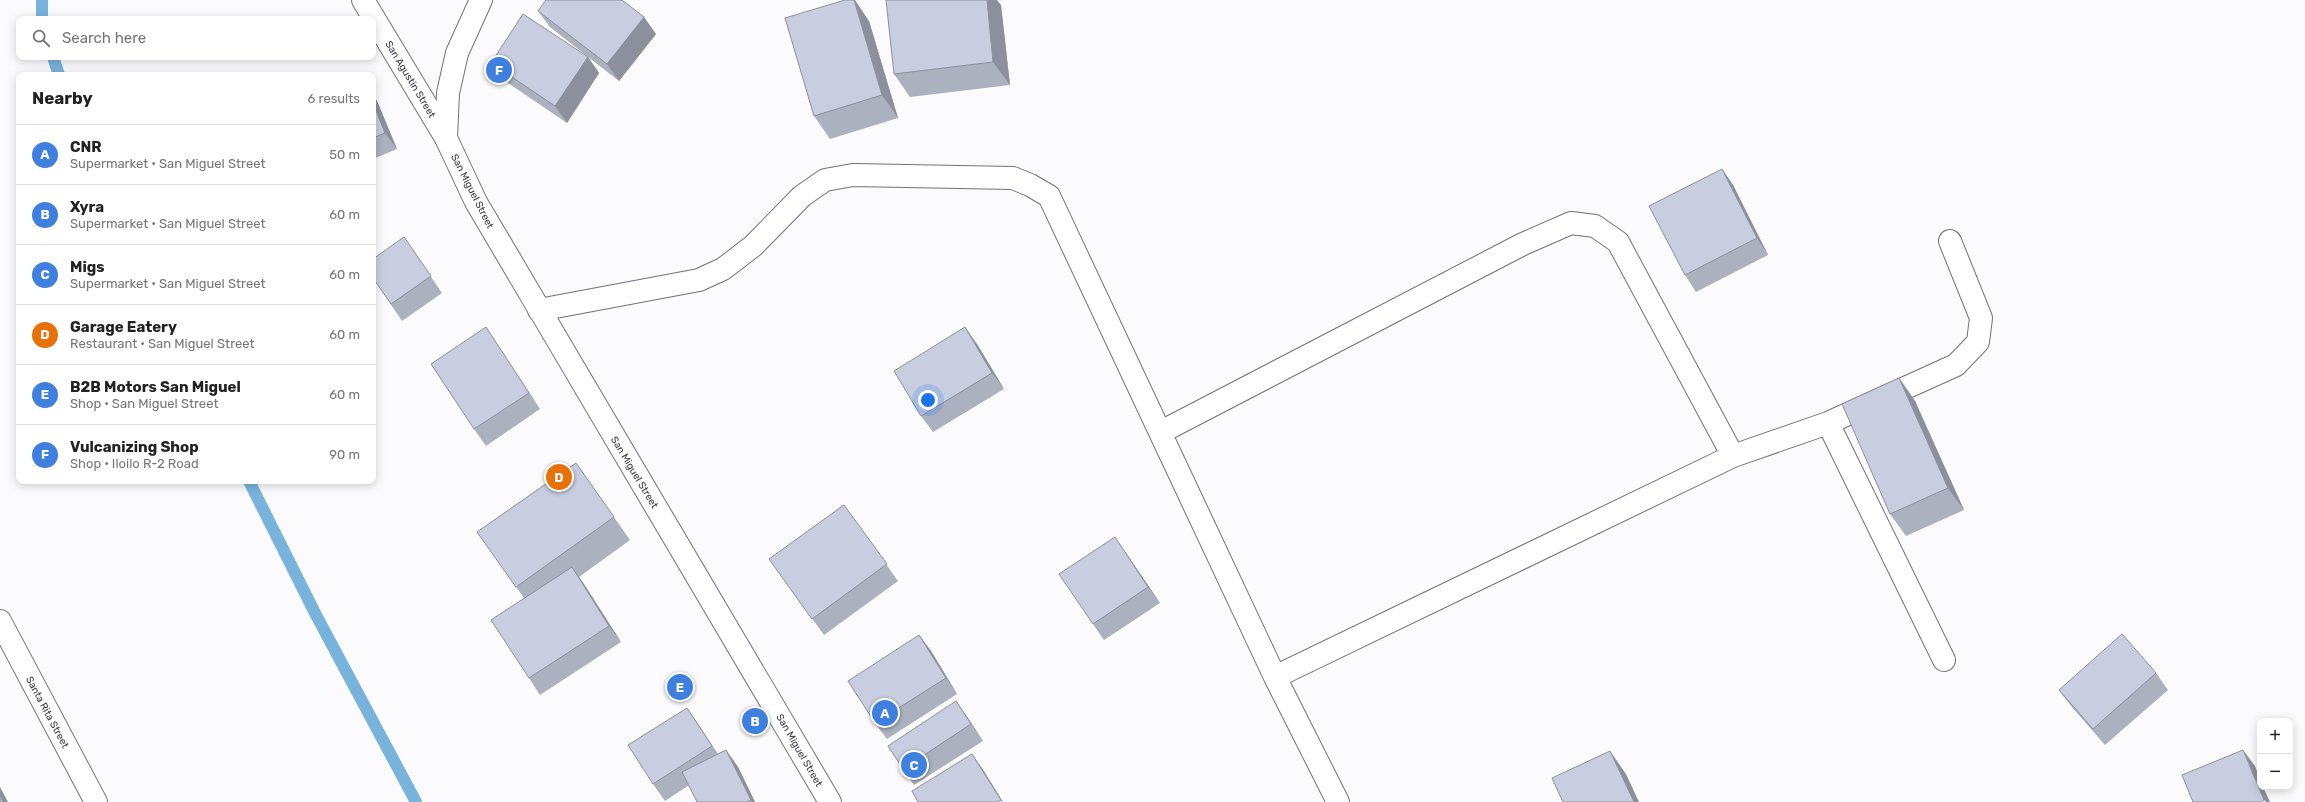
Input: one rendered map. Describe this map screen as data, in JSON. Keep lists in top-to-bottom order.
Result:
{
  "streets": {
    "street": ["San Agustin Street", "San Miguel Street", "Santa Rita Street"]
  },
  "crossings": [
    ["San Agustin Street", "San Miguel Street"]
  ],
  "page": {
    "search": "Search here",
    "pins": [
      "F",
      "D",
      "E",
      "A",
      "B",
      "C"
    ],
    "heading": ["Nearby", "6 results"],
    "list": [
      {
        "mark": "A",
        "name": "CNR",
        "note": "Supermarket · San Miguel Street",
        "value": "50 m"
      },
      {
        "mark": "B",
        "name": "Xyra",
        "note": "Supermarket · San Miguel Street",
        "value": "60 m"
      },
      {
        "mark": "C",
        "name": "Migs",
        "note": "Supermarket · San Miguel Street",
        "value": "60 m"
      },
      {
        "mark": "D",
        "name": "Garage Eatery",
        "note": "Restaurant · San Miguel Street",
        "value": "60 m"
      },
      {
        "mark": "E",
        "name": "B2B Motors San Miguel",
        "note": "Shop · San Miguel Street",
        "value": "60 m"
      },
      {
        "mark": "F",
        "name": "Vulcanizing Shop",
        "note": "Shop · Iloilo R-2 Road",
        "value": "90 m"
      }
    ],
    "map_buttons": ["+", "−"]
  }
}
